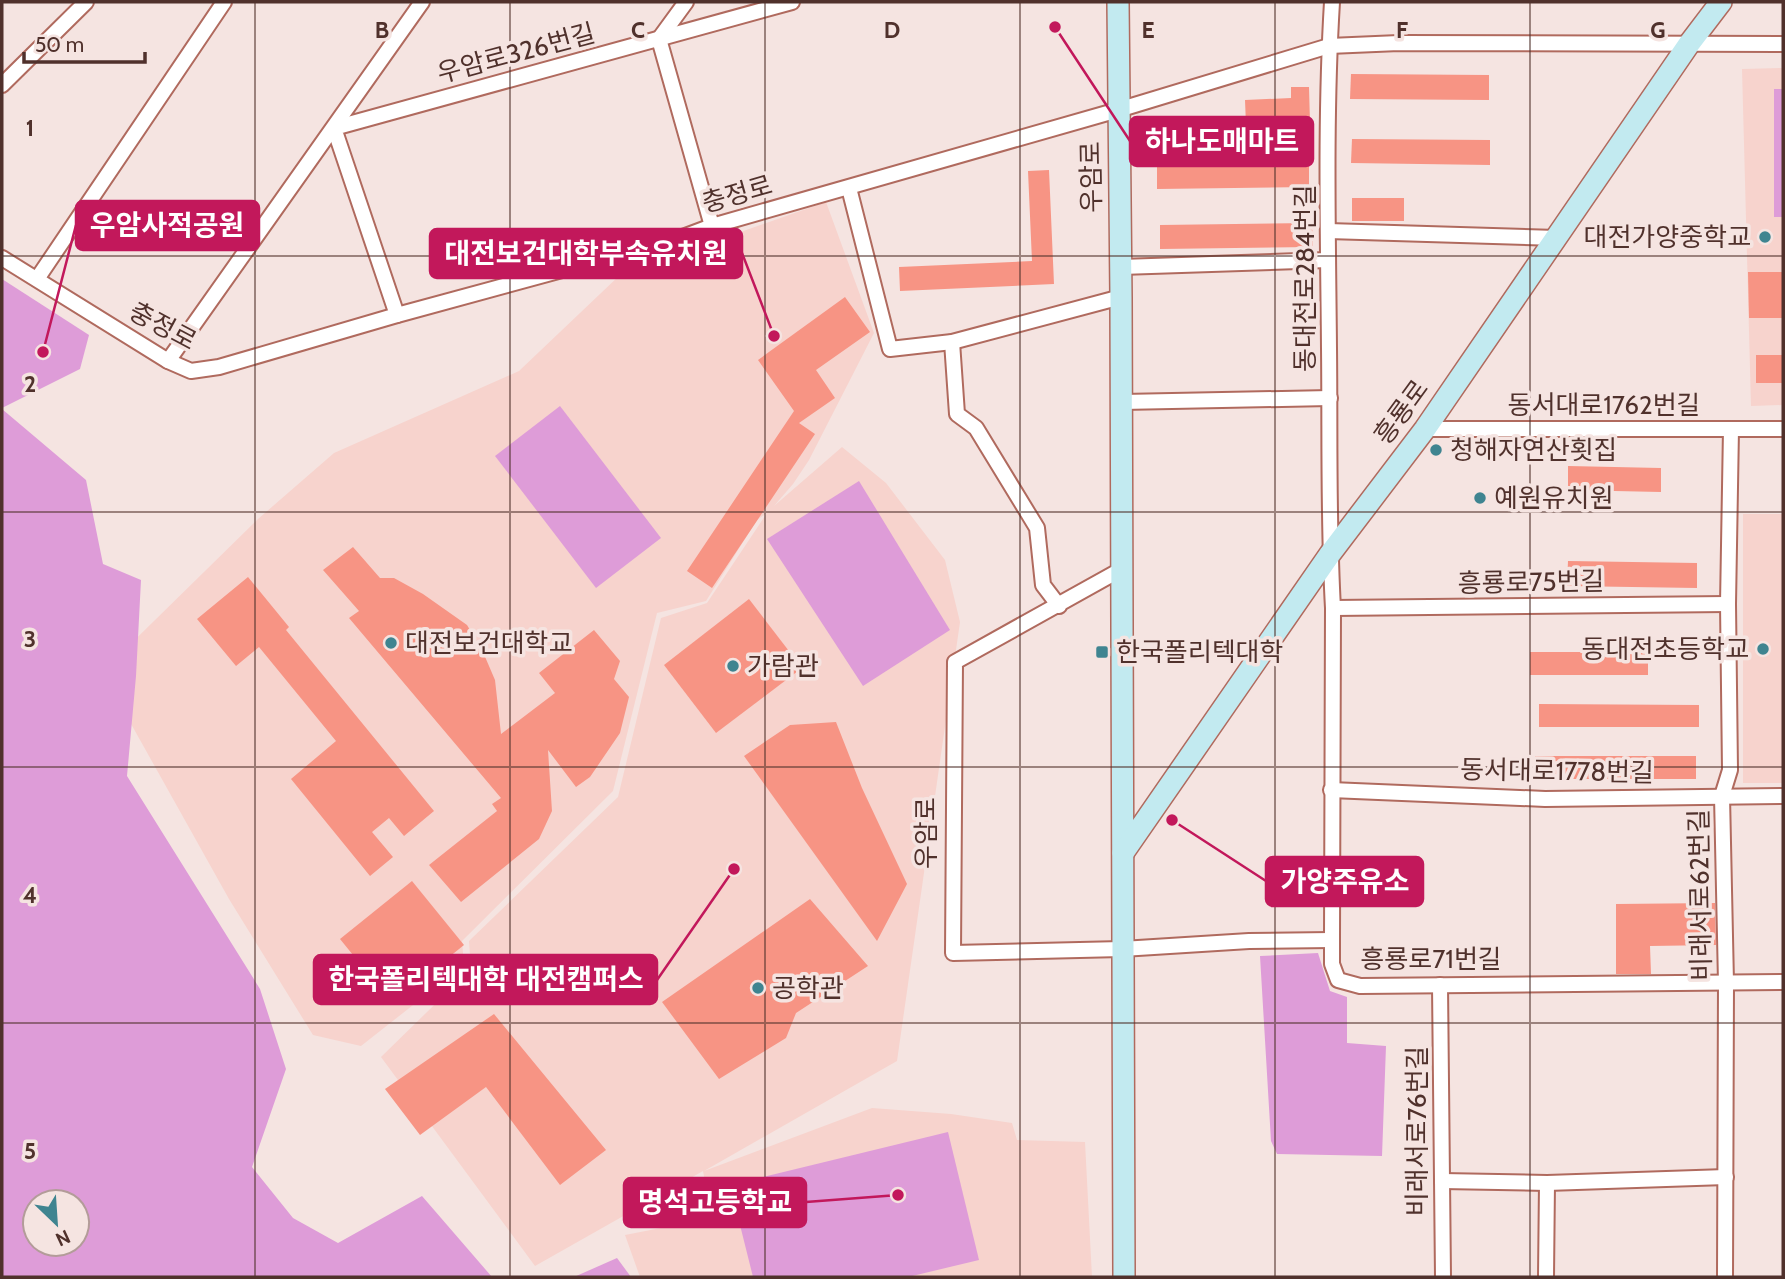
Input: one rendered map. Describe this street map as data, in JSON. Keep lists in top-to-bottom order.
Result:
{
  "streets": {
    "main road": ["우암로", "흥룡로"],
    "street": [
      "우암로326번길",
      "충정로",
      "동대전로284번길",
      "동서대로1762번길",
      "흥룡로75번길",
      "동서대로1778번길",
      "비래서로62번길",
      "흥룡로71번길",
      "비래서로76번길"
    ]
  },
  "crossings": [
    ["우암로", "충정로"],
    ["우암로", "흥룡로"],
    ["우암로", "흥룡로71번길"],
    ["충정로", "동대전로284번길"],
    ["충정로", "흥룡로"],
    ["동대전로284번길", "흥룡로"],
    ["동대전로284번길", "흥룡로71번길"],
    ["동서대로1762번길", "흥룡로"],
    ["동서대로1762번길", "비래서로62번길"],
    ["흥룡로", "흥룡로71번길"],
    ["흥룡로75번길", "비래서로62번길"],
    ["흥룡로75번길", "흥룡로71번길"],
    ["동서대로1778번길", "비래서로62번길"],
    ["동서대로1778번길", "흥룡로71번길"],
    ["비래서로62번길", "흥룡로71번길"],
    ["흥룡로71번길", "비래서로76번길"]
  ],
  "places": {
    "other": [
      "하나도매마트",
      "대전가양중학교",
      "대전보건대학부속유치원",
      "우암사적공원",
      "청해자연산횟집",
      "예원유치원",
      "대전보건대학교",
      "동대전초등학교",
      "가람관",
      "가양주유소",
      "한국폴리텍대학 대전캠퍼스",
      "공학관",
      "명석고등학교"
    ],
    "transit": ["한국폴리텍대학"]
  },
  "scale_bar": "50 m",
  "north": "bottom right",
  "grid": {
    "columns": [
      "B",
      "C",
      "D",
      "E",
      "F",
      "G"
    ],
    "rows": [
      "1",
      "2",
      "3",
      "4",
      "5"
    ]
  }
}
